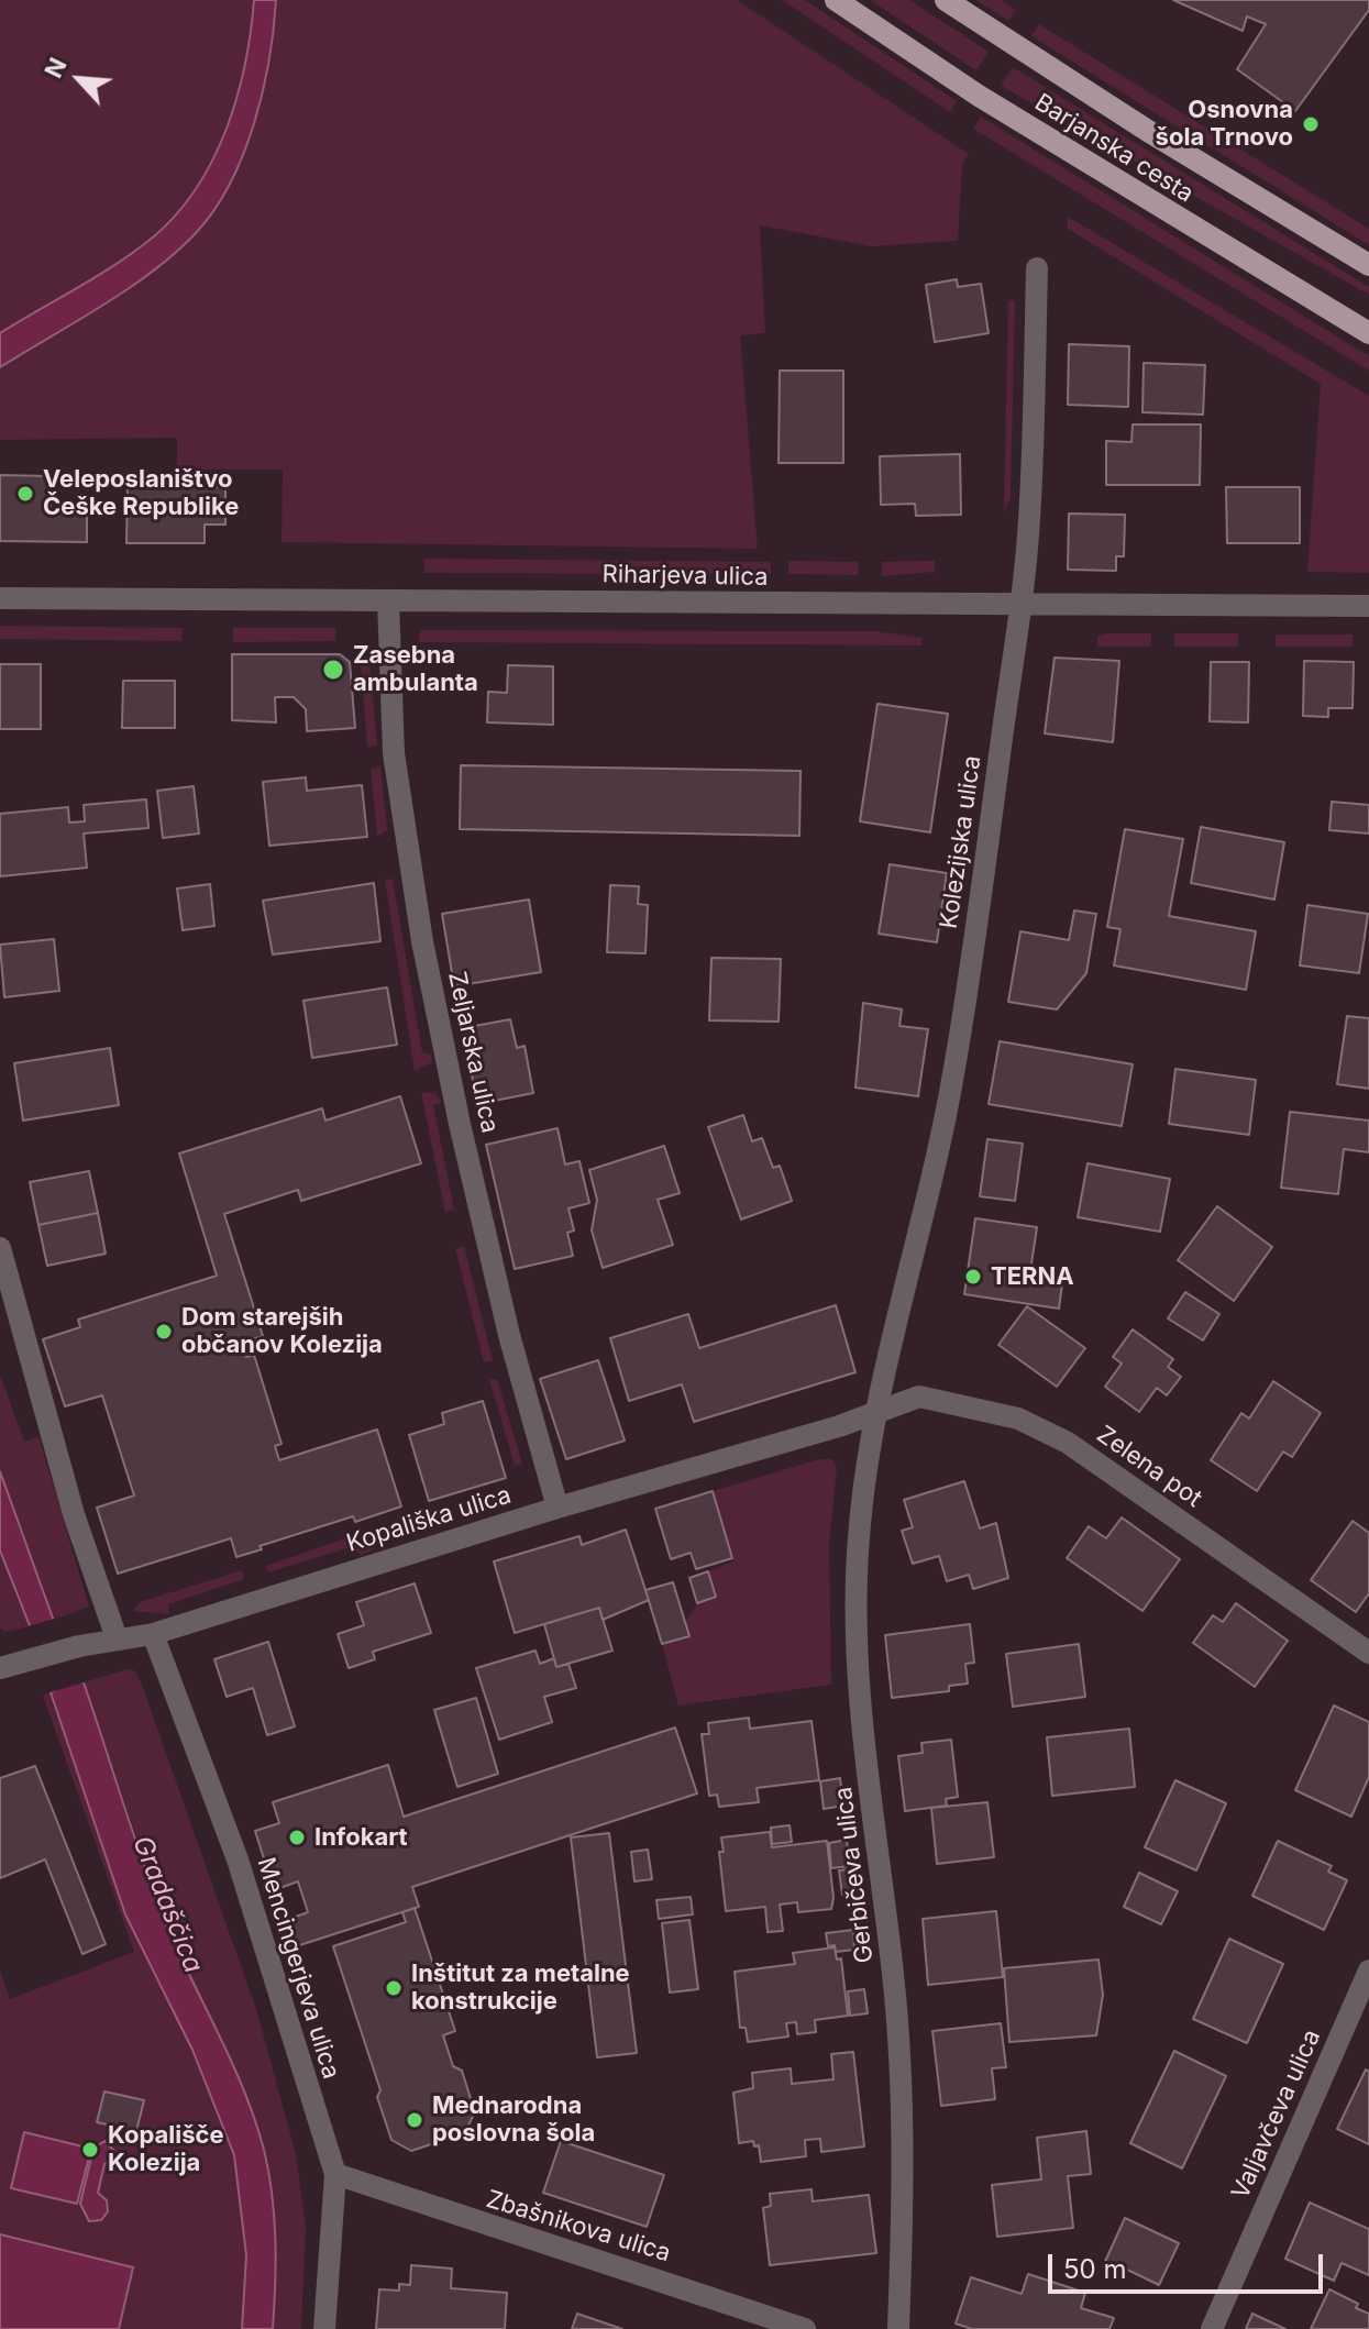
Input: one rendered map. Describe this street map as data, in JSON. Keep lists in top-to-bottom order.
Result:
{
  "streets": {
    "main road": ["Barjanska cesta"],
    "street": [
      "Riharjeva ulica",
      "Kolezijska ulica",
      "Zeljarska ulica",
      "Zelena pot",
      "Kopališka ulica",
      "Gerbičeva ulica",
      "Mencingerjeva ulica",
      "Valjavčeva ulica",
      "Zbašnikova ulica"
    ]
  },
  "crossings": [
    ["Riharjeva ulica", "Kolezijska ulica"],
    ["Riharjeva ulica", "Zeljarska ulica"],
    ["Kolezijska ulica", "Zelena pot"],
    ["Kolezijska ulica", "Kopališka ulica"],
    ["Kolezijska ulica", "Gerbičeva ulica"],
    ["Zeljarska ulica", "Kopališka ulica"],
    ["Zelena pot", "Kopališka ulica"],
    ["Zelena pot", "Gerbičeva ulica"],
    ["Kopališka ulica", "Gerbičeva ulica"],
    ["Kopališka ulica", "Mencingerjeva ulica"],
    ["Mencingerjeva ulica", "Zbašnikova ulica"]
  ],
  "water": ["Gradaščica"],
  "places": [
    "Osnovna šola Trnovo",
    "Veleposlaništvo Češke Republike",
    "Zasebna ambulanta",
    "TERNA",
    "Dom starejših občanov Kolezija",
    "Infokart",
    "Inštitut za metalne konstrukcije",
    "Mednarodna poslovna šola",
    "Kopališče Kolezija"
  ],
  "scale_bar": "50 m",
  "north": "top left"
}
